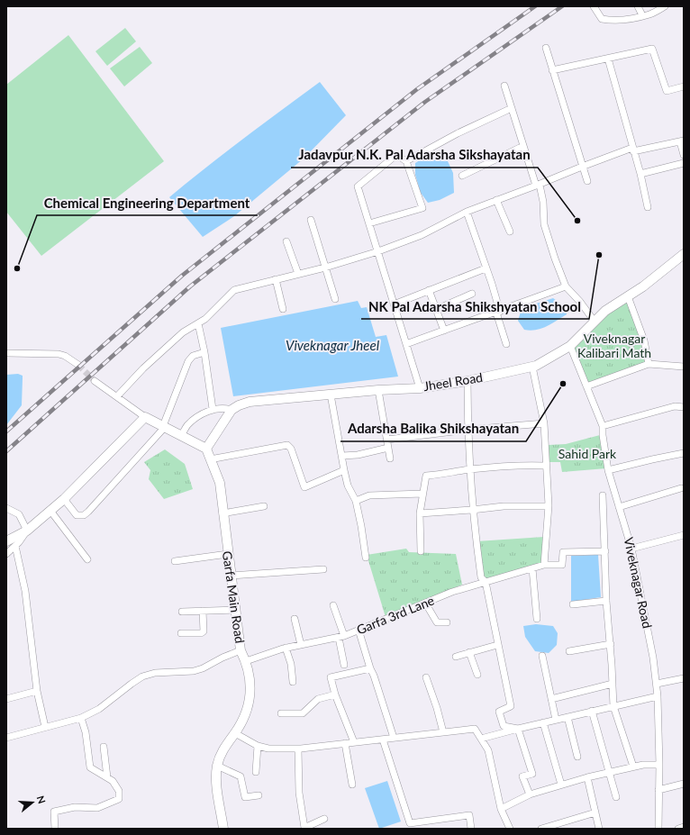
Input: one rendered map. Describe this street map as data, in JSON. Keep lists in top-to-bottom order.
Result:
{
  "streets": {
    "main road": ["Jheel Road", "Garfa Main Road"],
    "street": ["Viveknagar Road", "Garfa 3rd Lane"]
  },
  "crossings": [
    ["Jheel Road", "Viveknagar Road"],
    ["Garfa Main Road", "Garfa 3rd Lane"]
  ],
  "water": ["Viveknagar Jheel"],
  "parks": ["Viveknagar Kalibari Math", "Sahid Park"],
  "places": [
    "Jadavpur N.K. Pal Adarsha Sikshayatan",
    "NK Pal Adarsha Shikshyatan School",
    "Chemical Engineering Department",
    "Adarsha Balika Shikshayatan"
  ],
  "north": "right"
}
